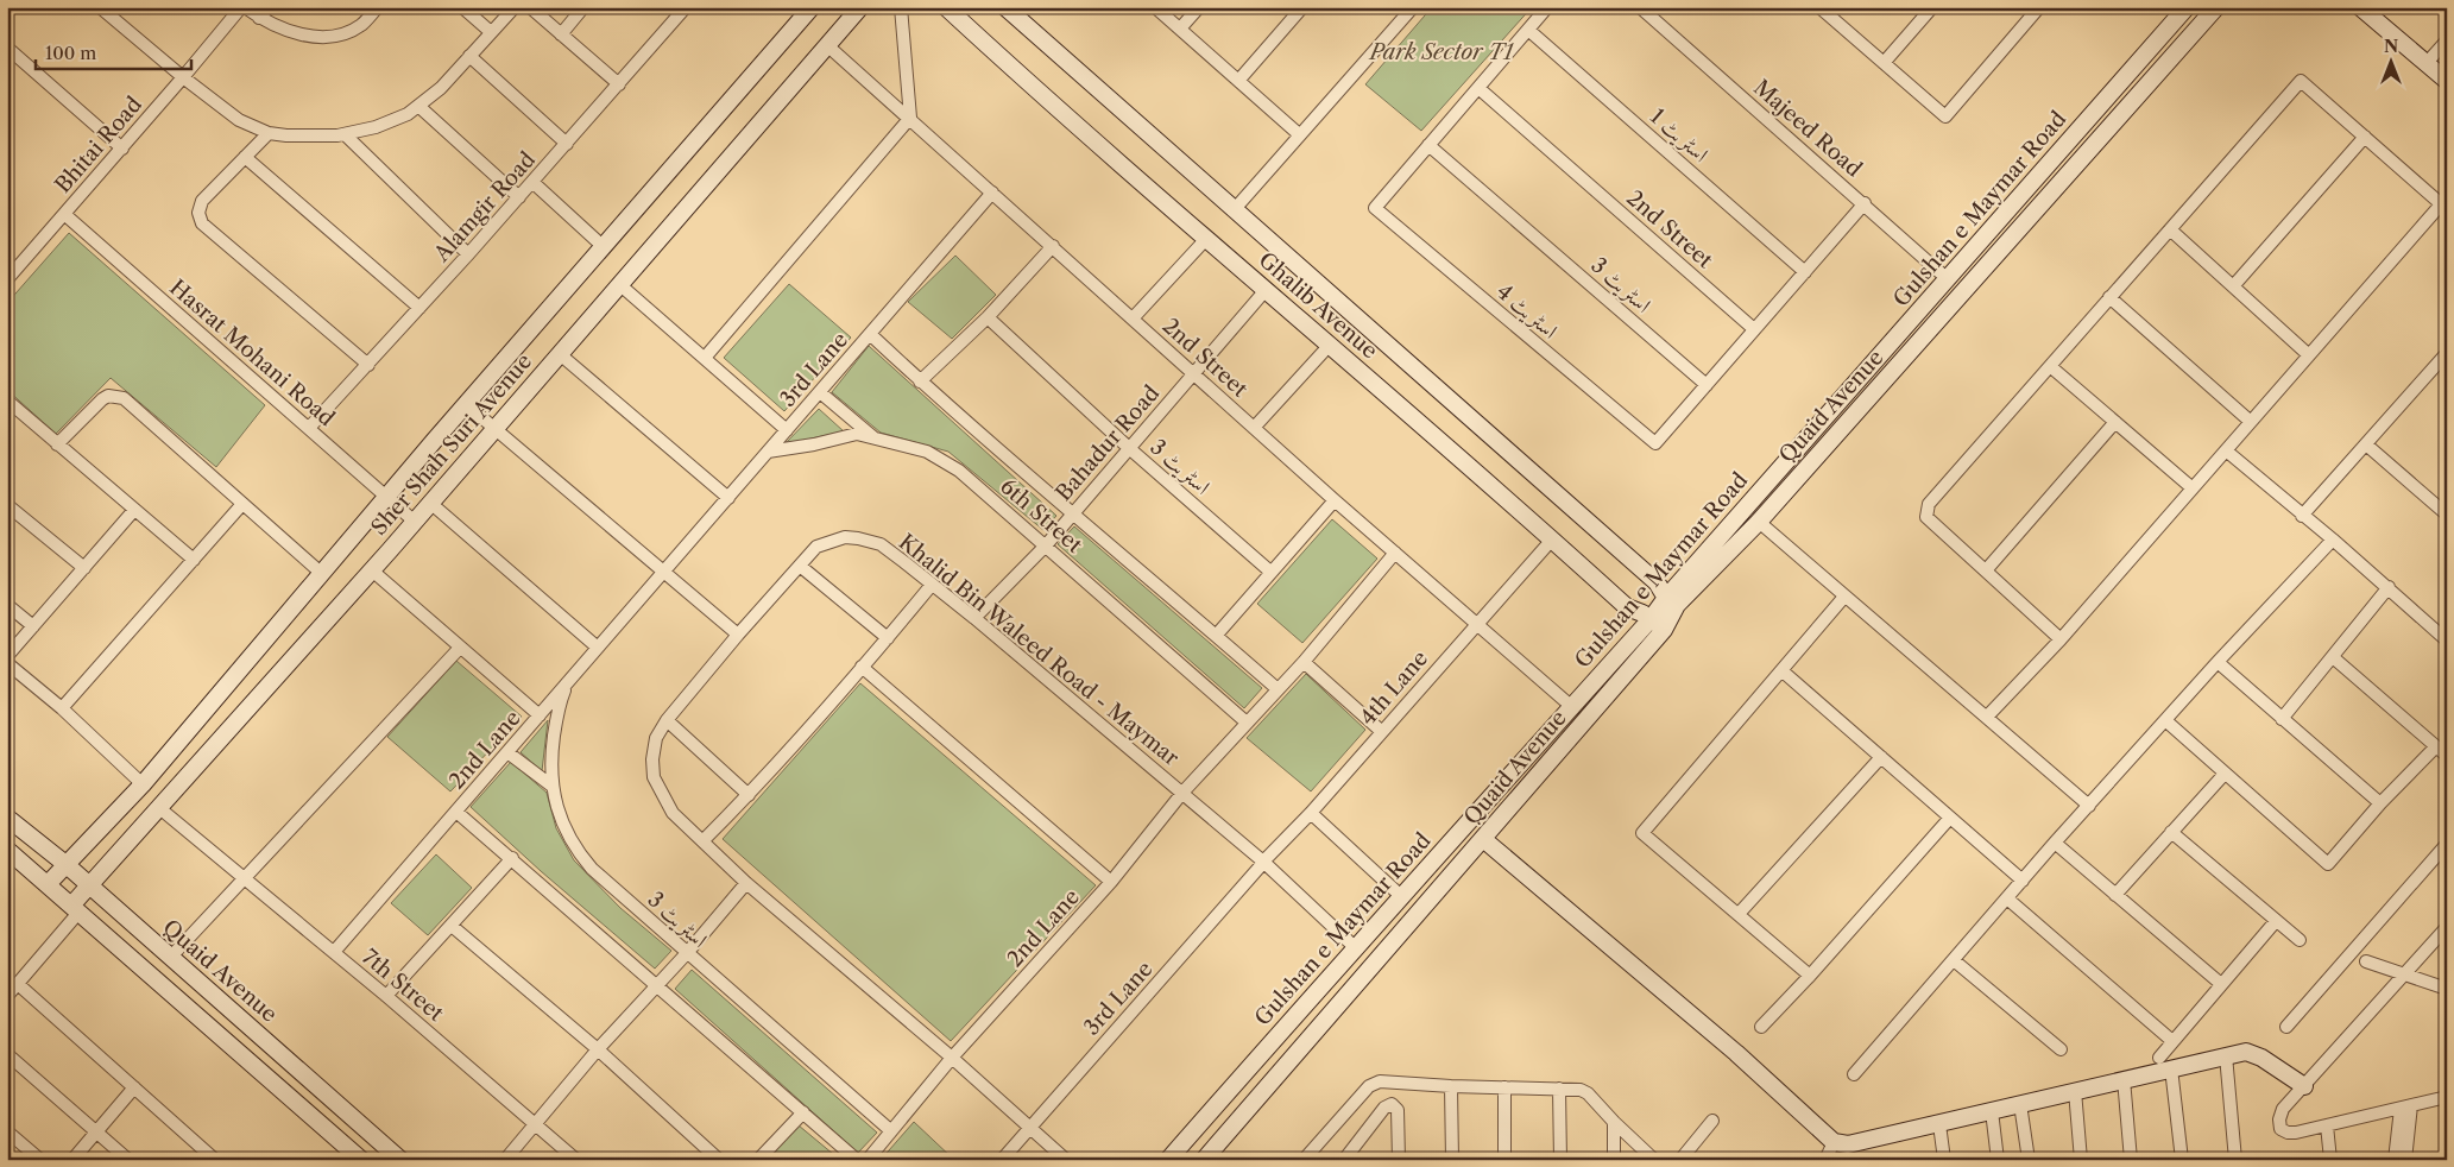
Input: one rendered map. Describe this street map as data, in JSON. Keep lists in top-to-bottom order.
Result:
{
  "streets": {
    "street": [
      "Majeed Road",
      "اسٹریٹ 1",
      "Bhitai Road",
      "Alamgir Road",
      "Gulshan e Maymar Road",
      "2nd Street",
      "اسٹریٹ 3",
      "Ghalib Avenue",
      "اسٹریٹ 4",
      "Hasrat Mohani Road",
      "3rd Lane",
      "Quaid Avenue",
      "Bahadur Road",
      "Sher Shah Suri Avenue",
      "6th Street",
      "Khalid Bin Waleed Road - Maymar",
      "4th Lane",
      "2nd Lane",
      "7th Street"
    ]
  },
  "crossings": [
    ["Majeed Road", "Gulshan e Maymar Road"],
    ["Bhitai Road", "Hasrat Mohani Road"],
    ["Alamgir Road", "Hasrat Mohani Road"],
    ["Gulshan e Maymar Road", "Ghalib Avenue"],
    ["Gulshan e Maymar Road", "Quaid Avenue"],
    ["Gulshan e Maymar Road", "Khalid Bin Waleed Road - Maymar"],
    ["2nd Street", "3rd Lane"],
    ["2nd Street", "Bahadur Road"],
    ["2nd Street", "4th Lane"],
    ["اسٹریٹ 3", "اسٹریٹ 4"],
    ["اسٹریٹ 3", "Bahadur Road"],
    ["اسٹریٹ 3", "2nd Lane"],
    ["Ghalib Avenue", "Quaid Avenue"],
    ["Ghalib Avenue", "Bahadur Road"],
    ["Ghalib Avenue", "4th Lane"],
    ["Hasrat Mohani Road", "Sher Shah Suri Avenue"],
    ["3rd Lane", "6th Street"],
    ["3rd Lane", "Khalid Bin Waleed Road - Maymar"],
    ["3rd Lane", "4th Lane"],
    ["3rd Lane", "2nd Lane"],
    ["Quaid Avenue", "Sher Shah Suri Avenue"],
    ["Bahadur Road", "6th Street"],
    ["Bahadur Road", "Khalid Bin Waleed Road - Maymar"],
    ["Sher Shah Suri Avenue", "7th Street"],
    ["6th Street", "2nd Lane"],
    ["Khalid Bin Waleed Road - Maymar", "4th Lane"],
    ["Khalid Bin Waleed Road - Maymar", "2nd Lane"],
    ["2nd Lane", "7th Street"]
  ],
  "parks": ["Park Sector T1"],
  "scale_bar": "100 m",
  "north": "top"
}
